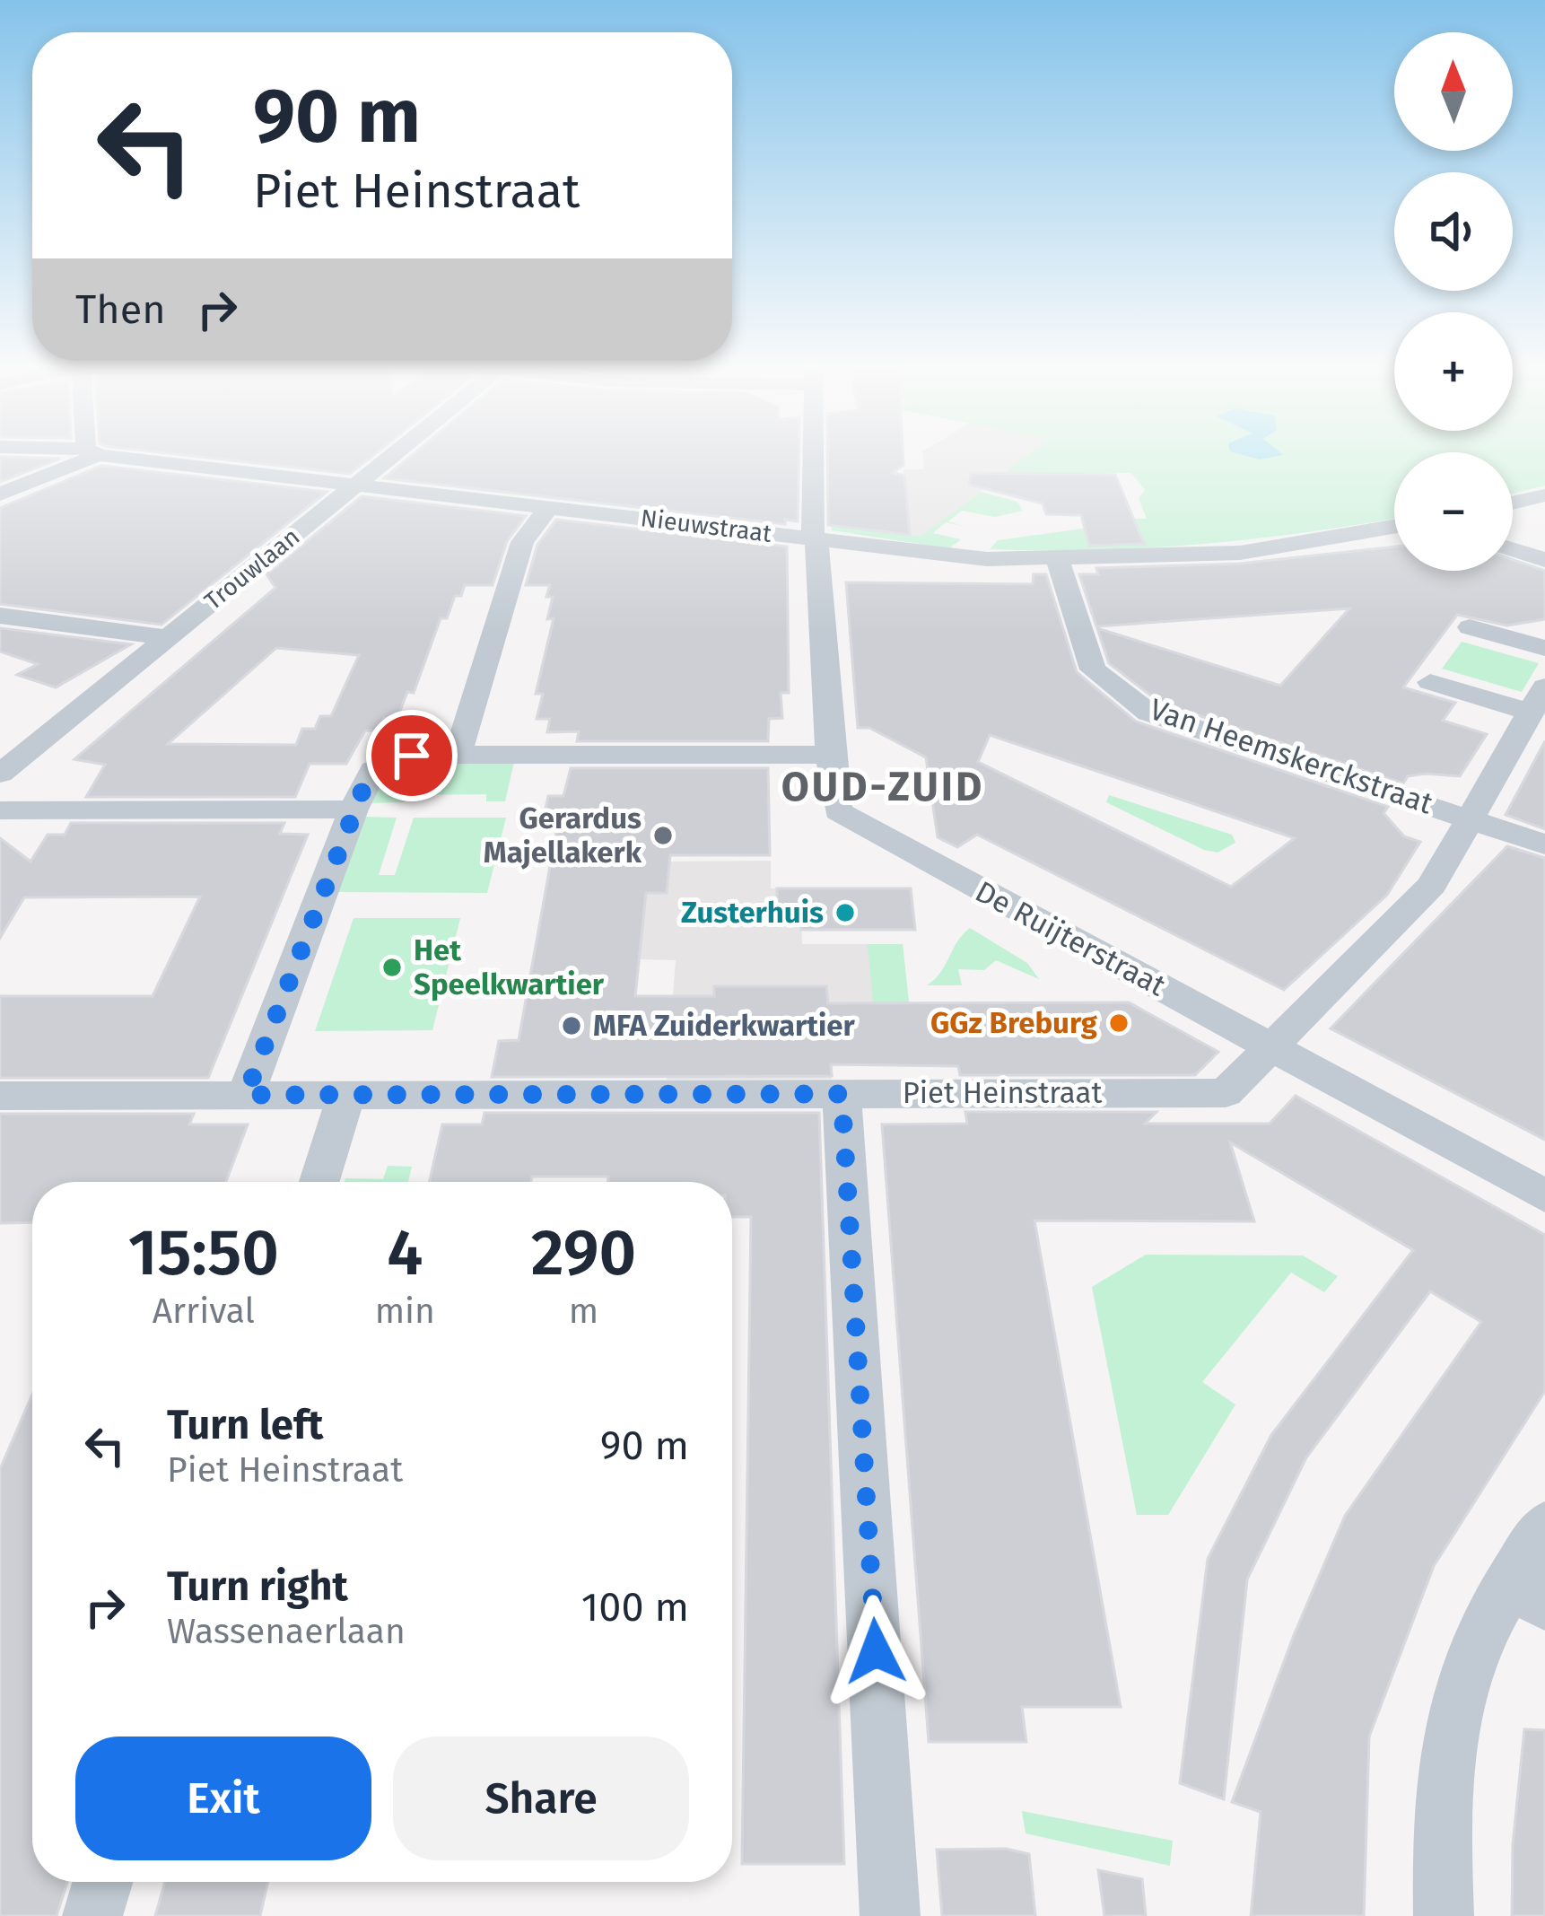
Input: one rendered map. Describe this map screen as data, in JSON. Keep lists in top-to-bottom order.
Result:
{
  "streets": {
    "street": [
      "Nieuwstraat",
      "Trouwlaan",
      "Van Heemskerckstraat",
      "De Ruijterstraat",
      "Piet Heinstraat"
    ]
  },
  "crossings": [
    ["Nieuwstraat", "Trouwlaan"],
    ["Nieuwstraat", "Van Heemskerckstraat"],
    ["Nieuwstraat", "De Ruijterstraat"],
    ["Van Heemskerckstraat", "Piet Heinstraat"],
    ["De Ruijterstraat", "Piet Heinstraat"]
  ],
  "districts": ["OUD-ZUID"],
  "places": [
    "Gerardus Majellakerk",
    "Zusterhuis",
    "Het Speelkwartier",
    "GGz Breburg",
    "MFA Zuiderkwartier"
  ],
  "north": "top",
  "page": {
    "map_buttons": ["+", "−"],
    "turn": ["90 m", "Piet Heinstraat"],
    "then": "Then",
    "eta": [
      "15:50",
      "Arrival",
      "4",
      "min",
      "290",
      "m"
    ],
    "list": [
      {
        "name": "Turn left",
        "note": "Piet Heinstraat",
        "value": "90 m"
      },
      {
        "name": "Turn right",
        "note": "Wassenaerlaan",
        "value": "100 m"
      }
    ],
    "buttons": ["Exit", "Share"]
  }
}
